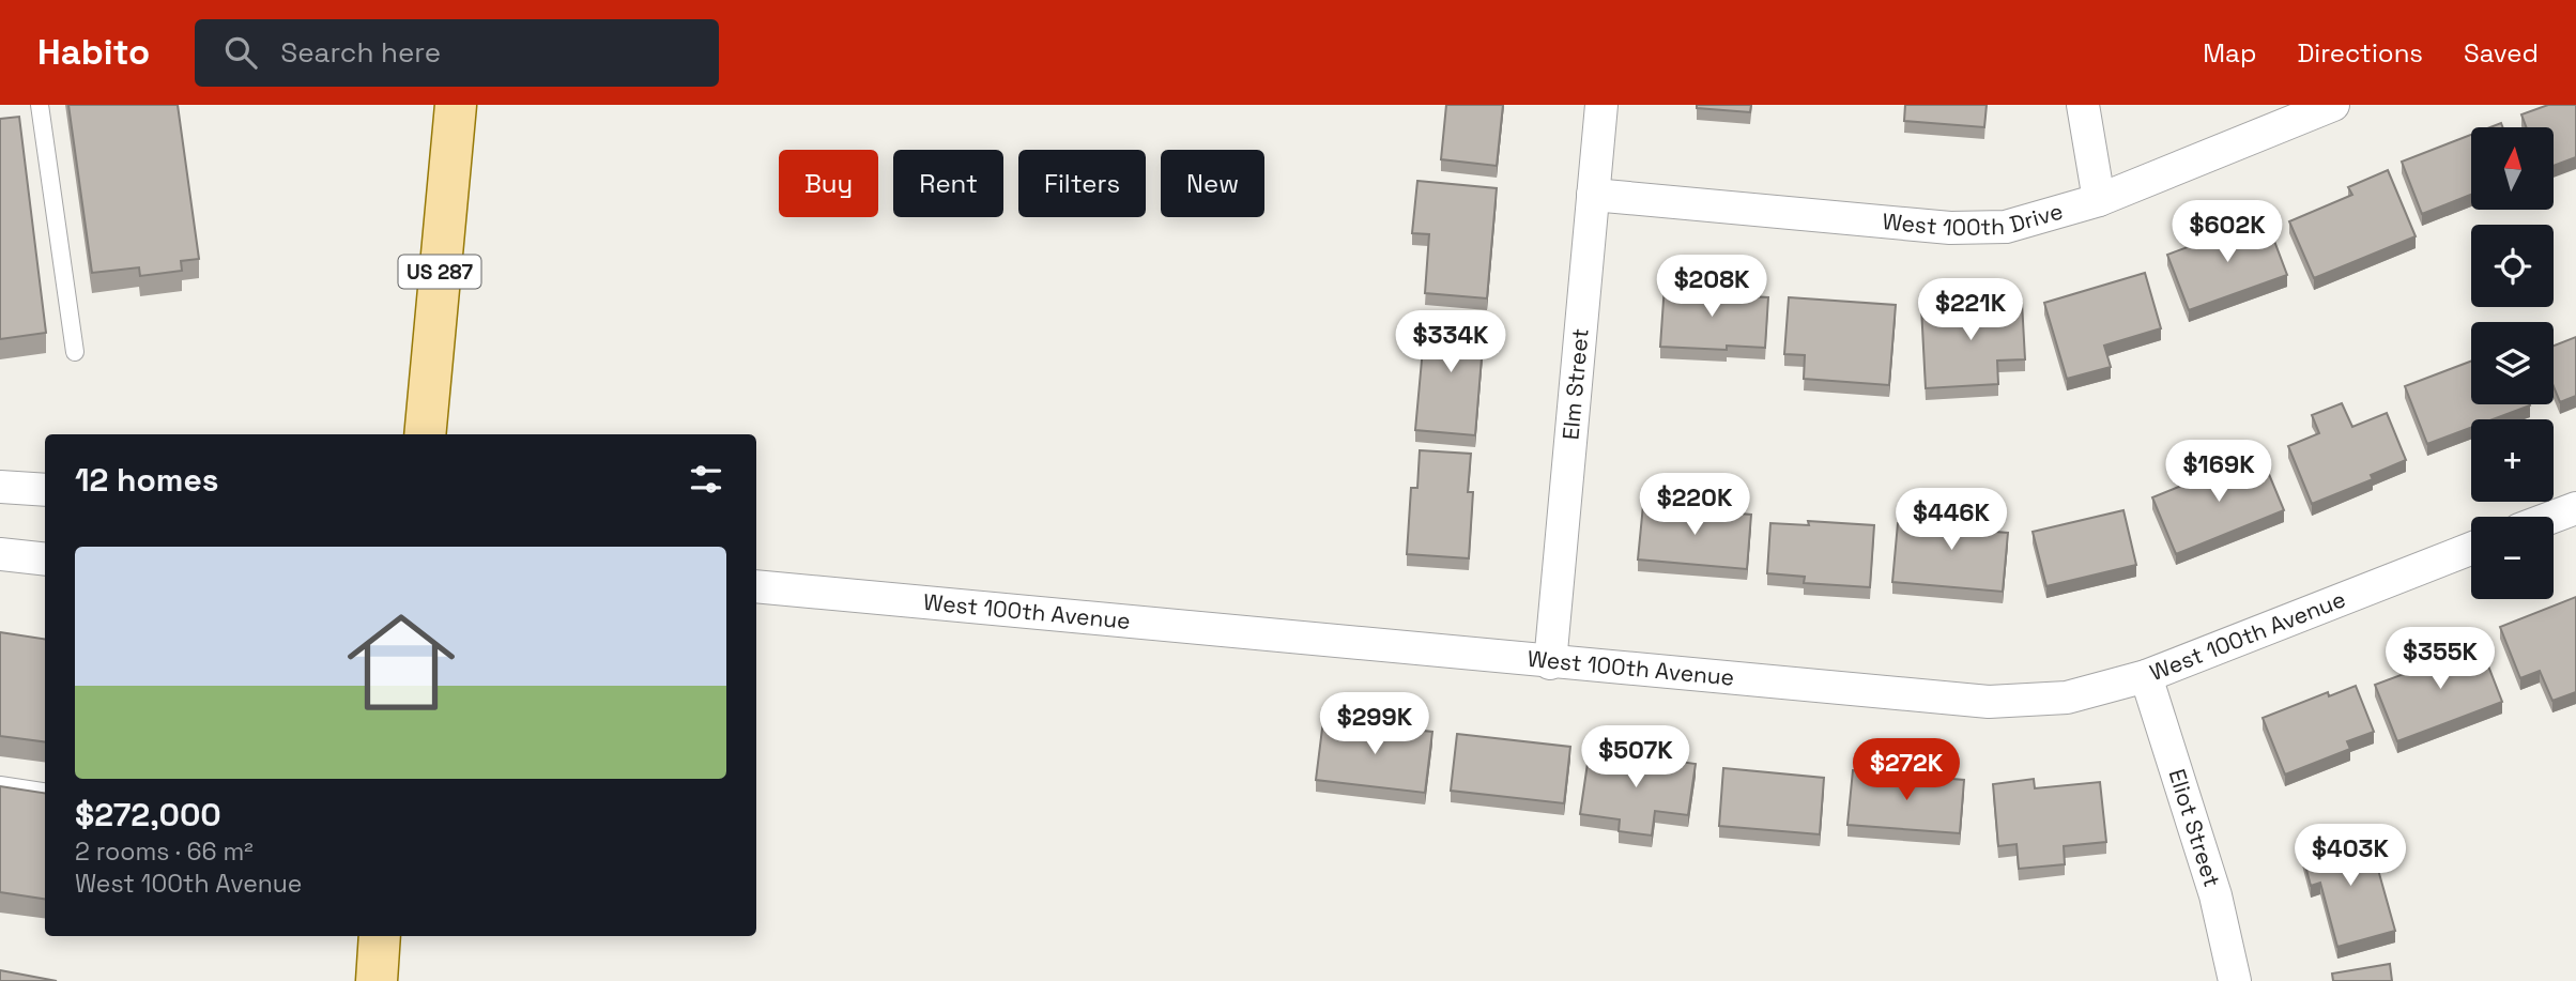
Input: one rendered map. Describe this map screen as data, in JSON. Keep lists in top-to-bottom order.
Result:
{
  "streets": {
    "main road": ["US 287"],
    "street": [
      "West 100th Drive",
      "Elm Street",
      "West 100th Avenue",
      "Eliot Street"
    ]
  },
  "crossings": [
    ["West 100th Drive", "Elm Street"],
    ["Elm Street", "West 100th Avenue"],
    ["West 100th Avenue", "Eliot Street"]
  ],
  "north": "top",
  "page": {
    "header": "Habito",
    "search": "Search here",
    "nav": ["Map", "Directions", "Saved"],
    "map_buttons": ["+", "−"],
    "chip": [
      "Buy",
      "Rent",
      "Filters",
      "New"
    ],
    "price": [
      "$602K",
      "$208K",
      "$221K",
      "$334K",
      "$169K",
      "$220K",
      "$446K",
      "$355K",
      "$299K",
      "$507K",
      "$272K",
      "$403K"
    ],
    "heading": "12 homes",
    "list": [
      {
        "name": "$272,000",
        "note": "2 rooms · 66 m² · West 100th Avenue"
      }
    ]
  }
}
